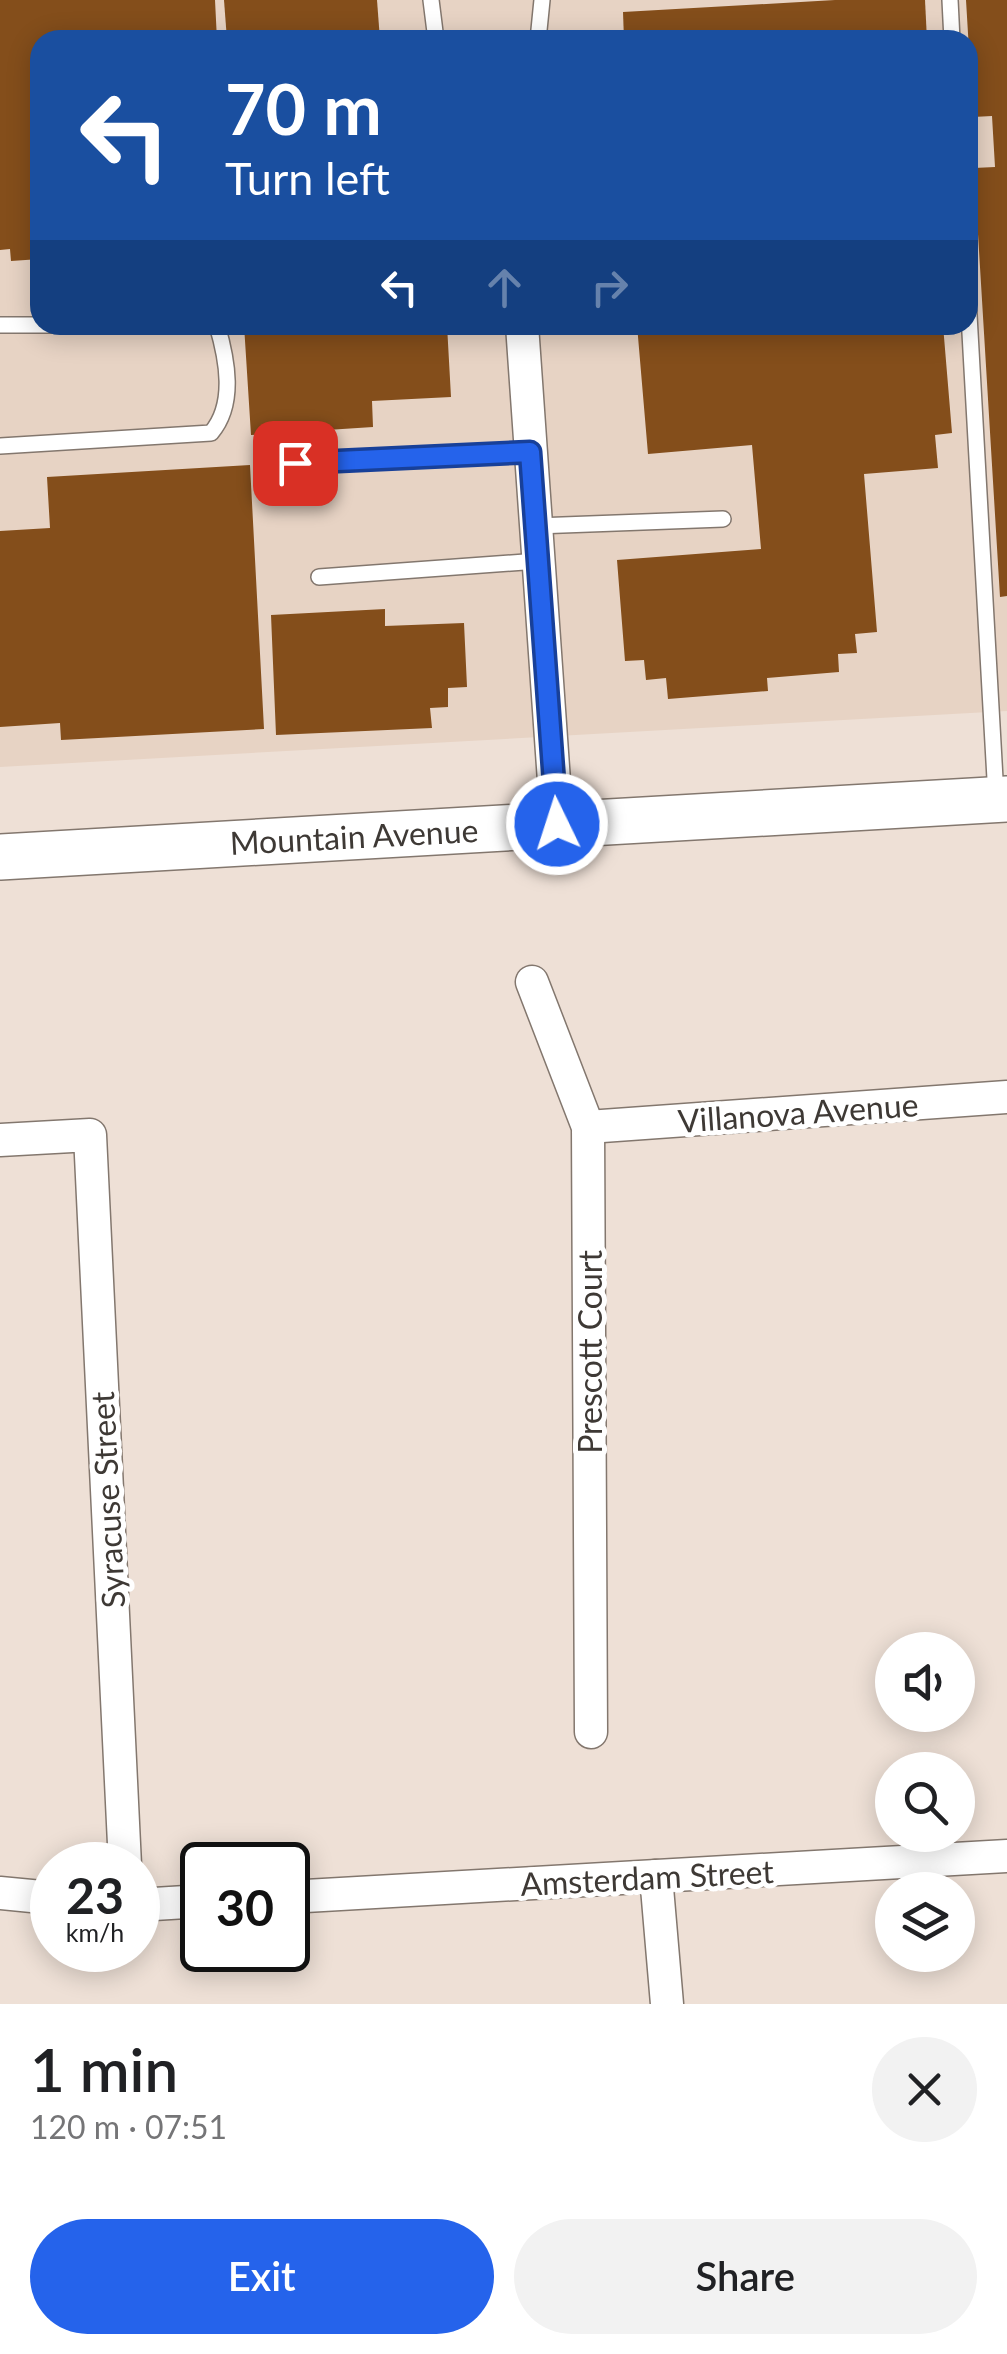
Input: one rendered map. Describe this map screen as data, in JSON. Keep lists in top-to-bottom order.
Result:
{
  "streets": {
    "main road": ["Mountain Avenue"],
    "street": [
      "Villanova Avenue",
      "Prescott Court",
      "Syracuse Street",
      "Amsterdam Street"
    ]
  },
  "crossings": [
    ["Villanova Avenue", "Prescott Court"]
  ],
  "page": {
    "turn": ["70 m", "Turn left"],
    "speed": "23 km/h",
    "limit": "30",
    "heading": ["1 min", "120 m · 07:51"],
    "buttons": ["Exit", "Share"]
  }
}
